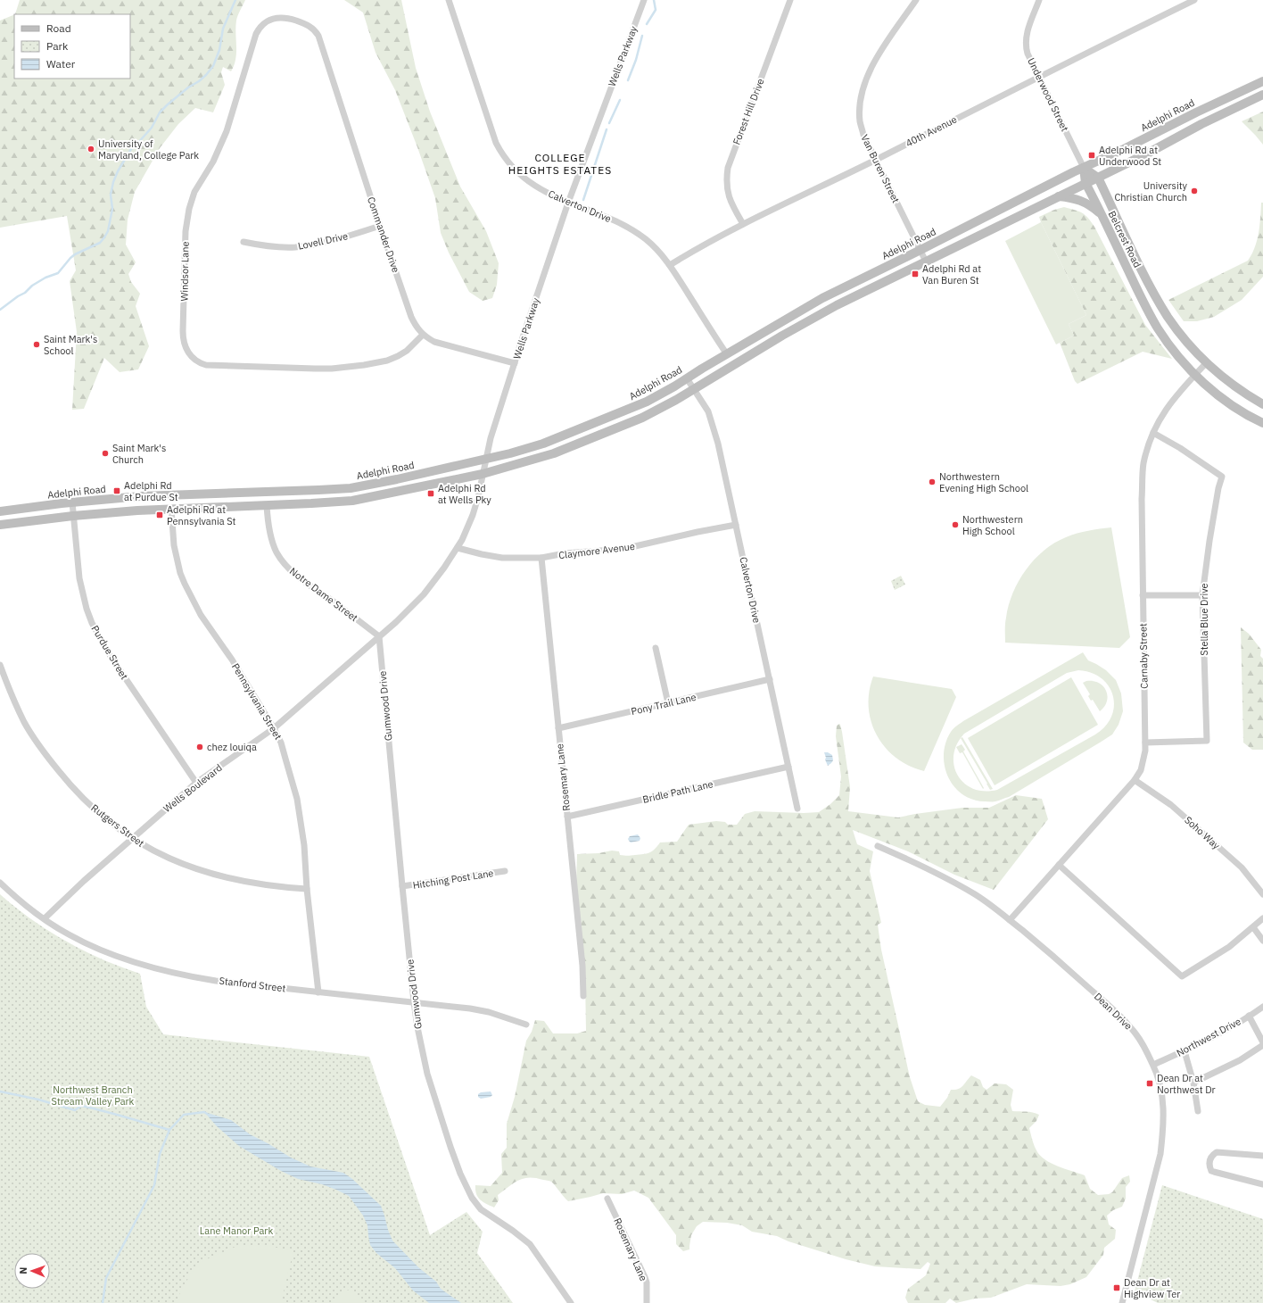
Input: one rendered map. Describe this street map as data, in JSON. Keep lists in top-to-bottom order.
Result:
{
  "streets": {
    "main road": ["Adelphi Road", "Belcrest Road"],
    "street": [
      "Wells Parkway",
      "Underwood Street",
      "Forest Hill Drive",
      "40th Avenue",
      "Van Buren Street",
      "Calverton Drive",
      "Commander Drive",
      "Lovell Drive",
      "Windsor Lane",
      "Claymore Avenue",
      "Notre Dame Street",
      "Stella Blue Drive",
      "Purdue Street",
      "Carnaby Street",
      "Pennsylvania Street",
      "Pony Trail Lane",
      "Gumwood Drive",
      "Rosemary Lane",
      "Wells Boulevard",
      "Bridle Path Lane",
      "Rutgers Street",
      "Soho Way",
      "Hitching Post Lane",
      "Stanford Street",
      "Dean Drive",
      "Northwest Drive"
    ]
  },
  "crossings": [
    ["Wells Parkway", "Adelphi Road"],
    ["Wells Parkway", "Calverton Drive"],
    ["Wells Parkway", "Commander Drive"],
    ["Wells Parkway", "Claymore Avenue"],
    ["Wells Parkway", "Notre Dame Street"],
    ["Wells Parkway", "Gumwood Drive"],
    ["Wells Parkway", "Wells Boulevard"],
    ["Underwood Street", "Adelphi Road"],
    ["Underwood Street", "40th Avenue"],
    ["Underwood Street", "Belcrest Road"],
    ["Forest Hill Drive", "40th Avenue"],
    ["Adelphi Road", "Van Buren Street"],
    ["Adelphi Road", "Calverton Drive"],
    ["Adelphi Road", "Belcrest Road"],
    ["Adelphi Road", "Purdue Street"],
    ["40th Avenue", "Van Buren Street"],
    ["40th Avenue", "Calverton Drive"],
    ["Calverton Drive", "Claymore Avenue"],
    ["Calverton Drive", "Pony Trail Lane"],
    ["Calverton Drive", "Bridle Path Lane"],
    ["Commander Drive", "Lovell Drive"],
    ["Commander Drive", "Windsor Lane"],
    ["Belcrest Road", "Carnaby Street"],
    ["Claymore Avenue", "Rosemary Lane"],
    ["Notre Dame Street", "Gumwood Drive"],
    ["Notre Dame Street", "Wells Boulevard"],
    ["Stella Blue Drive", "Carnaby Street"],
    ["Purdue Street", "Wells Boulevard"],
    ["Carnaby Street", "Soho Way"],
    ["Carnaby Street", "Dean Drive"],
    ["Pennsylvania Street", "Wells Boulevard"],
    ["Pennsylvania Street", "Rutgers Street"],
    ["Pennsylvania Street", "Stanford Street"],
    ["Pony Trail Lane", "Rosemary Lane"],
    ["Gumwood Drive", "Wells Boulevard"],
    ["Gumwood Drive", "Hitching Post Lane"],
    ["Gumwood Drive", "Stanford Street"],
    ["Rosemary Lane", "Bridle Path Lane"],
    ["Wells Boulevard", "Rutgers Street"],
    ["Wells Boulevard", "Stanford Street"],
    ["Dean Drive", "Northwest Drive"]
  ],
  "districts": ["COLLEGE HEIGHTS ESTATES"],
  "parks": ["Northwest Branch Stream Valley Park", "Lane Manor Park"],
  "places": {
    "other": [
      "University of Maryland, College Park",
      "University Christian Church",
      "Saint Mark's School",
      "Saint Mark's Church",
      "Northwestern Evening High School",
      "Northwestern High School",
      "chez louiqa"
    ],
    "transit": [
      "Adelphi Rd at Underwood St",
      "Adelphi Rd at Van Buren St",
      "Adelphi Rd at Purdue St",
      "Adelphi Rd at Wells Pky",
      "Adelphi Rd at Pennsylvania St",
      "Dean Dr at Northwest Dr",
      "Dean Dr at Highview Ter"
    ]
  },
  "legend": ["Road", "Park", "Water"],
  "north": "left"
}
